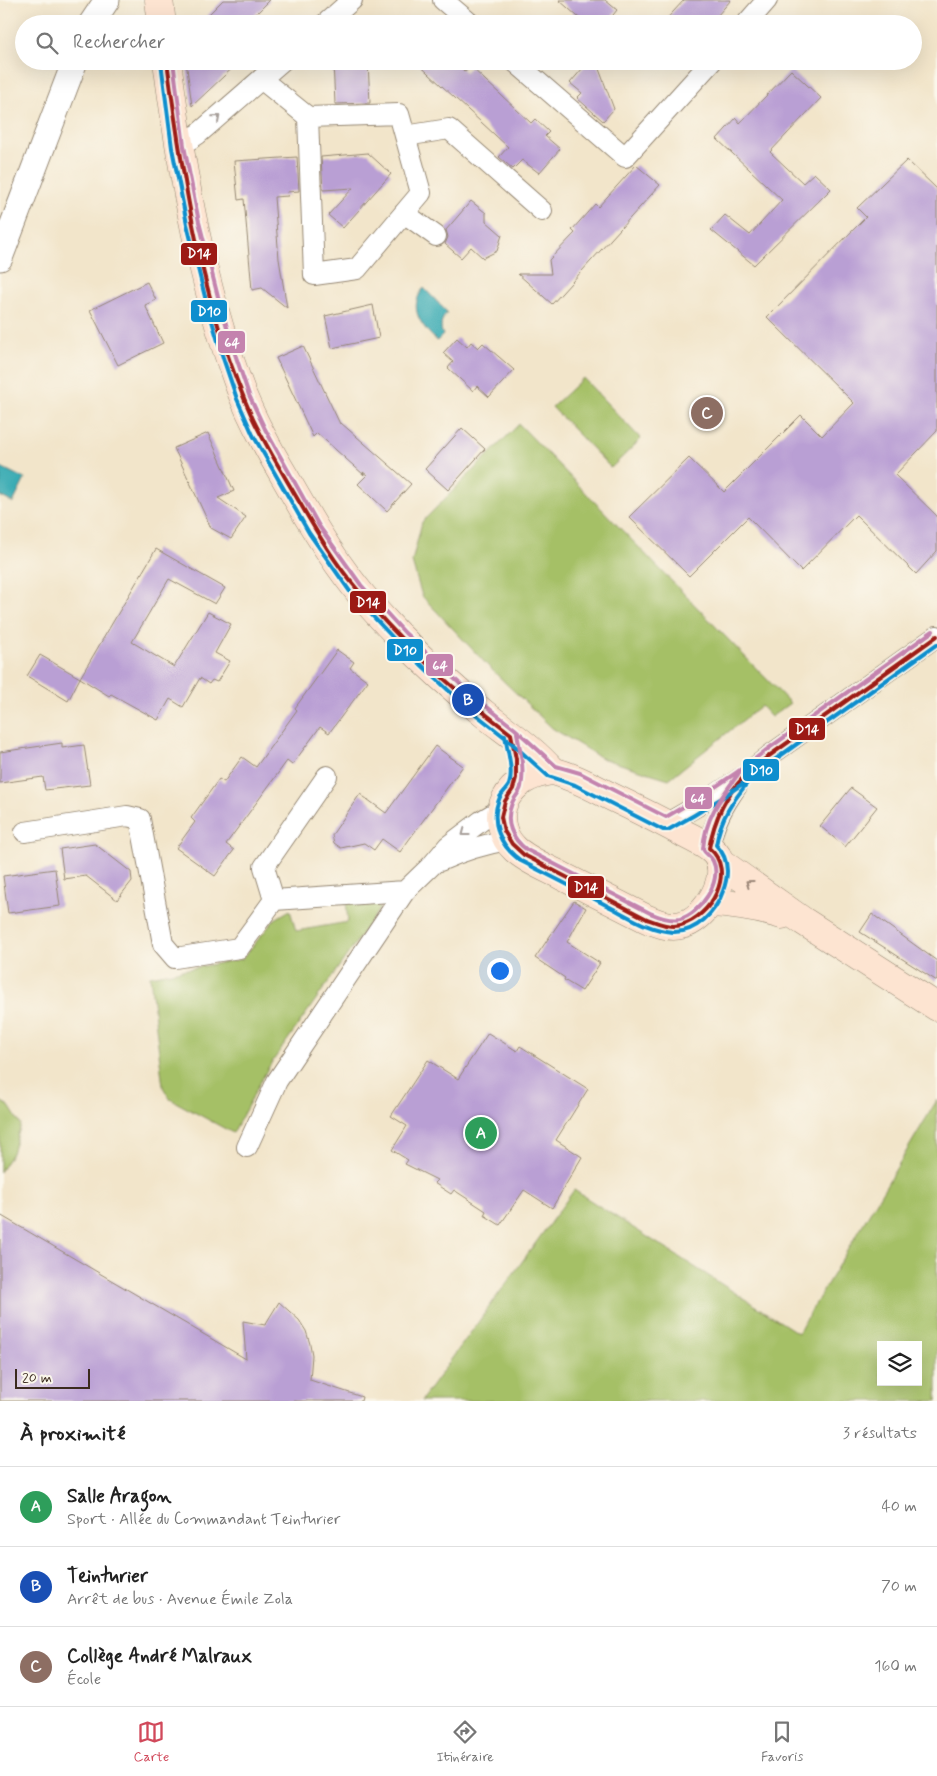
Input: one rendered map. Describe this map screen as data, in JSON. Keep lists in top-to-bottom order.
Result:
{
  "lines": ["transit line D14", "transit line D10", "transit line 64"],
  "scale_bar": "20 m",
  "page": {
    "search": "Rechercher",
    "pins": ["C", "B", "A"],
    "scale": "20 m",
    "heading": ["À proximité", "3 résultats"],
    "list": [
      {
        "mark": "A",
        "name": "Salle Aragon",
        "note": "Sport · Allée du Commandant Teinturier",
        "value": "40 m"
      },
      {
        "mark": "B",
        "name": "Teinturier",
        "note": "Arrêt de bus · Avenue Émile Zola",
        "value": "70 m"
      },
      {
        "mark": "C",
        "name": "Collège André Malraux",
        "note": "École",
        "value": "160 m"
      }
    ],
    "nav": ["Carte", "Itinéraire", "Favoris"]
  }
}
